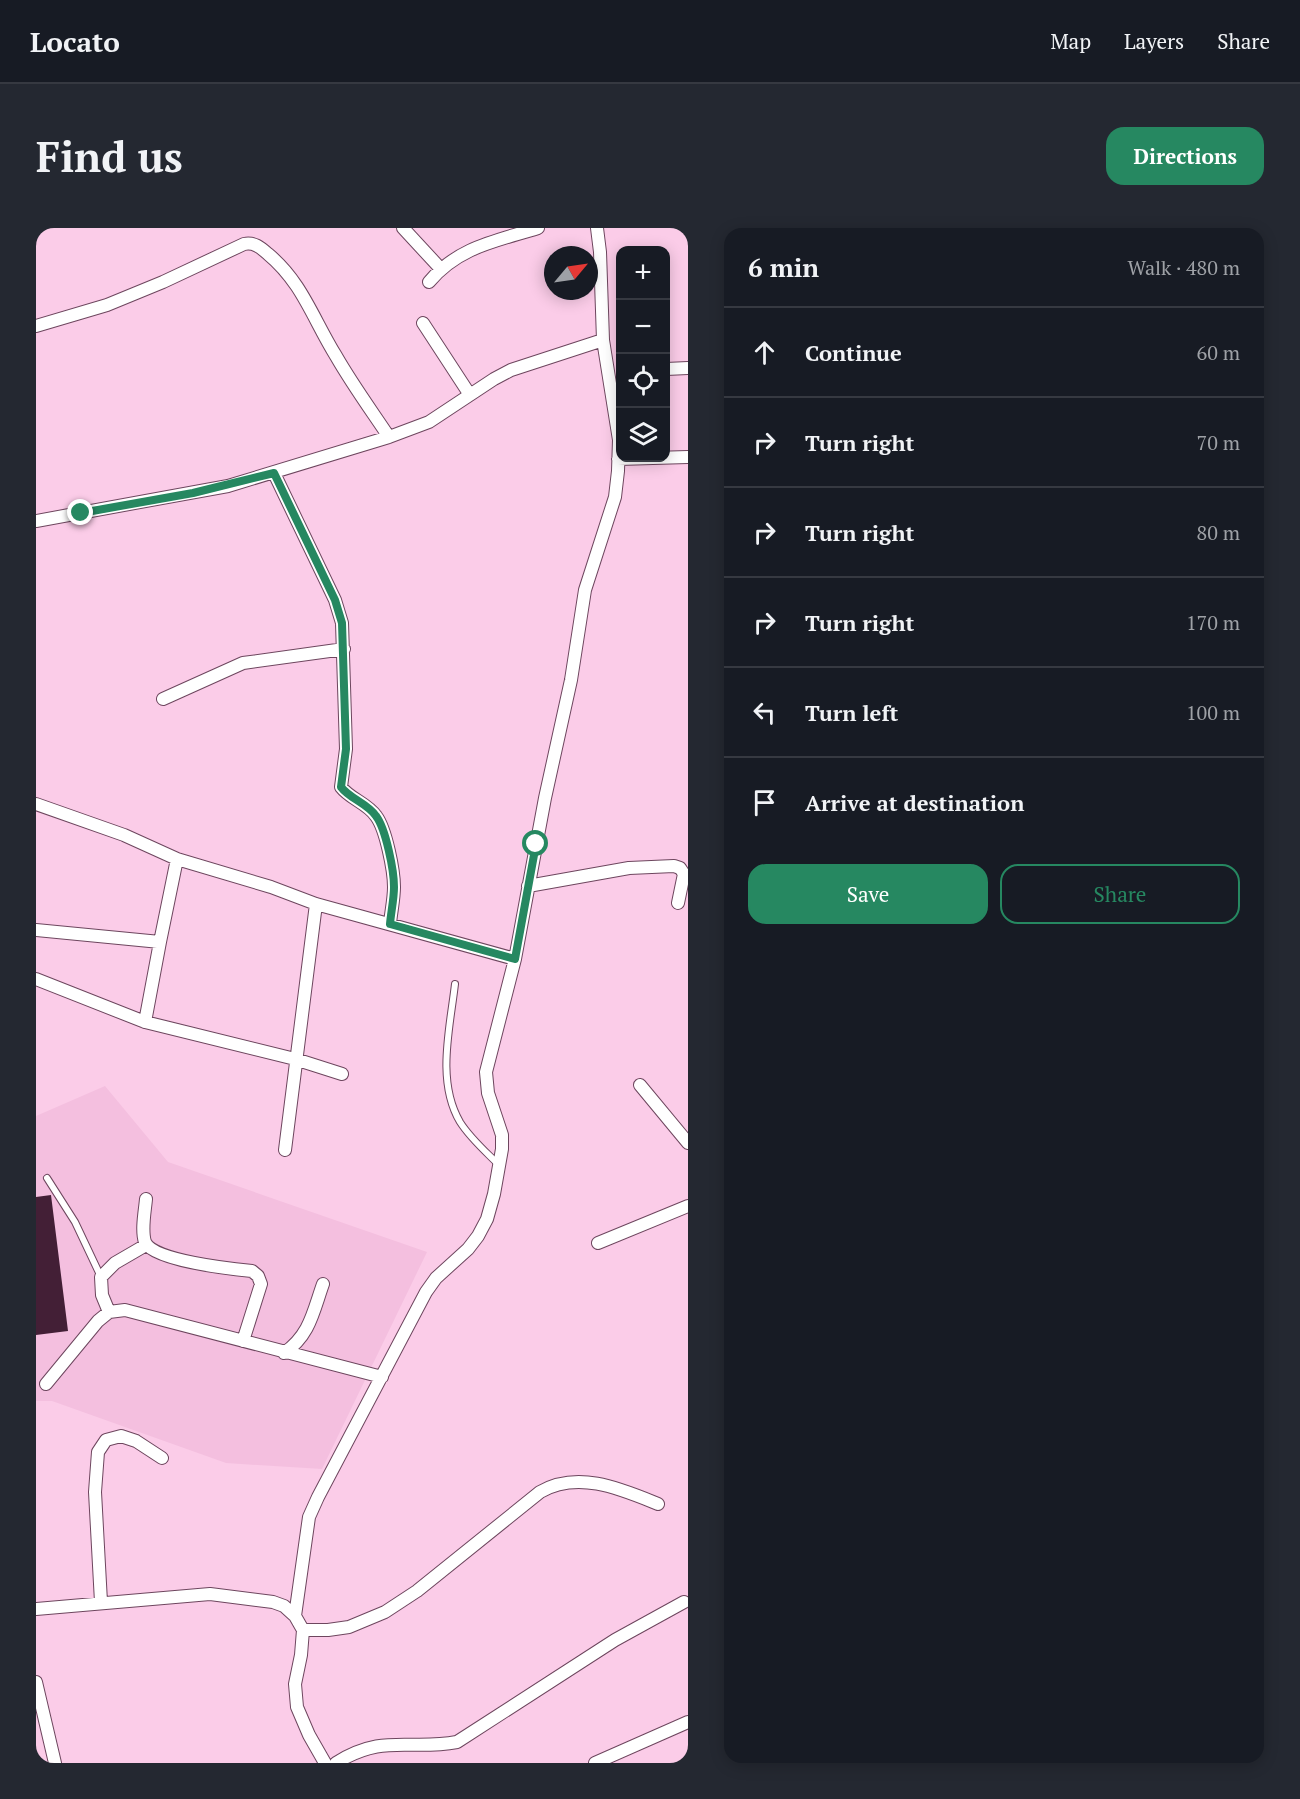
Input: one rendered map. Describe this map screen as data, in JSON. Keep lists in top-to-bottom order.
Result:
{
  "north": "top right",
  "page": {
    "header": "Locato",
    "nav": ["Map", "Layers", "Share"],
    "buttons": [
      "Directions",
      ["Save", "Share"]
    ],
    "title": "Find us",
    "heading": ["6 min", "Walk · 480 m"],
    "map_buttons": ["+", "−"],
    "list": [
      ["Continue", "60 m"],
      ["Turn right", "70 m"],
      ["Turn right", "80 m"],
      ["Turn right", "170 m"],
      ["Turn left", "100 m"],
      "Arrive at destination"
    ]
  }
}
